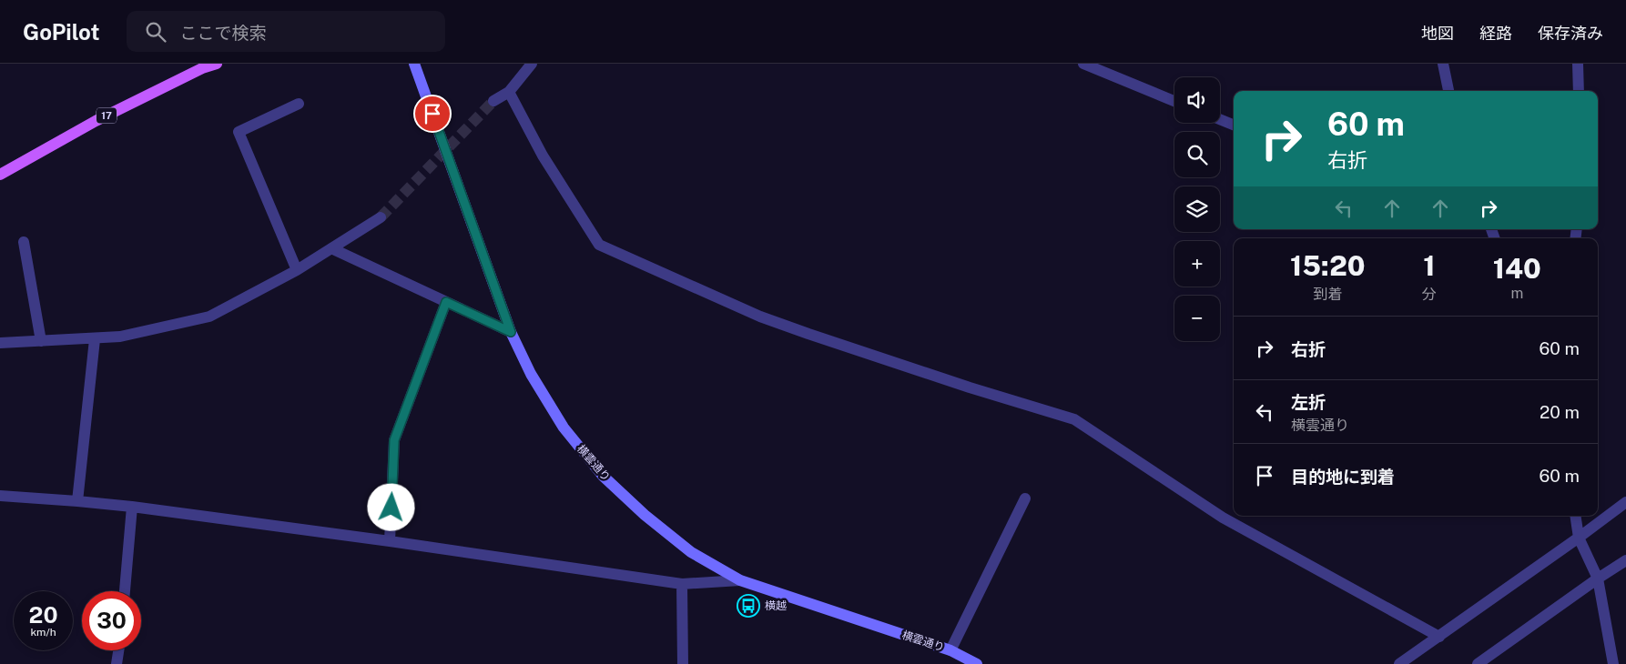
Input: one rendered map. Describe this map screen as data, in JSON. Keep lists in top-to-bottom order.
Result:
{
  "streets": {
    "main road": ["17", "横雲通り"]
  },
  "places": {
    "bus stop": ["横越"]
  },
  "page": {
    "header": "GoPilot",
    "search": "ここで検索",
    "nav": ["地図", "経路", "保存済み"],
    "map_buttons": ["+", "−"],
    "turn": ["60 m", "右折"],
    "eta": [
      "15:20",
      "到着",
      "1",
      "分",
      "140",
      "m"
    ],
    "list": [
      {
        "name": "右折",
        "value": "60 m"
      },
      {
        "name": "左折",
        "note": "横雲通り",
        "value": "20 m"
      },
      {
        "name": "目的地に到着",
        "value": "60 m"
      }
    ],
    "speed": "20 km/h",
    "limit": "30"
  }
}
